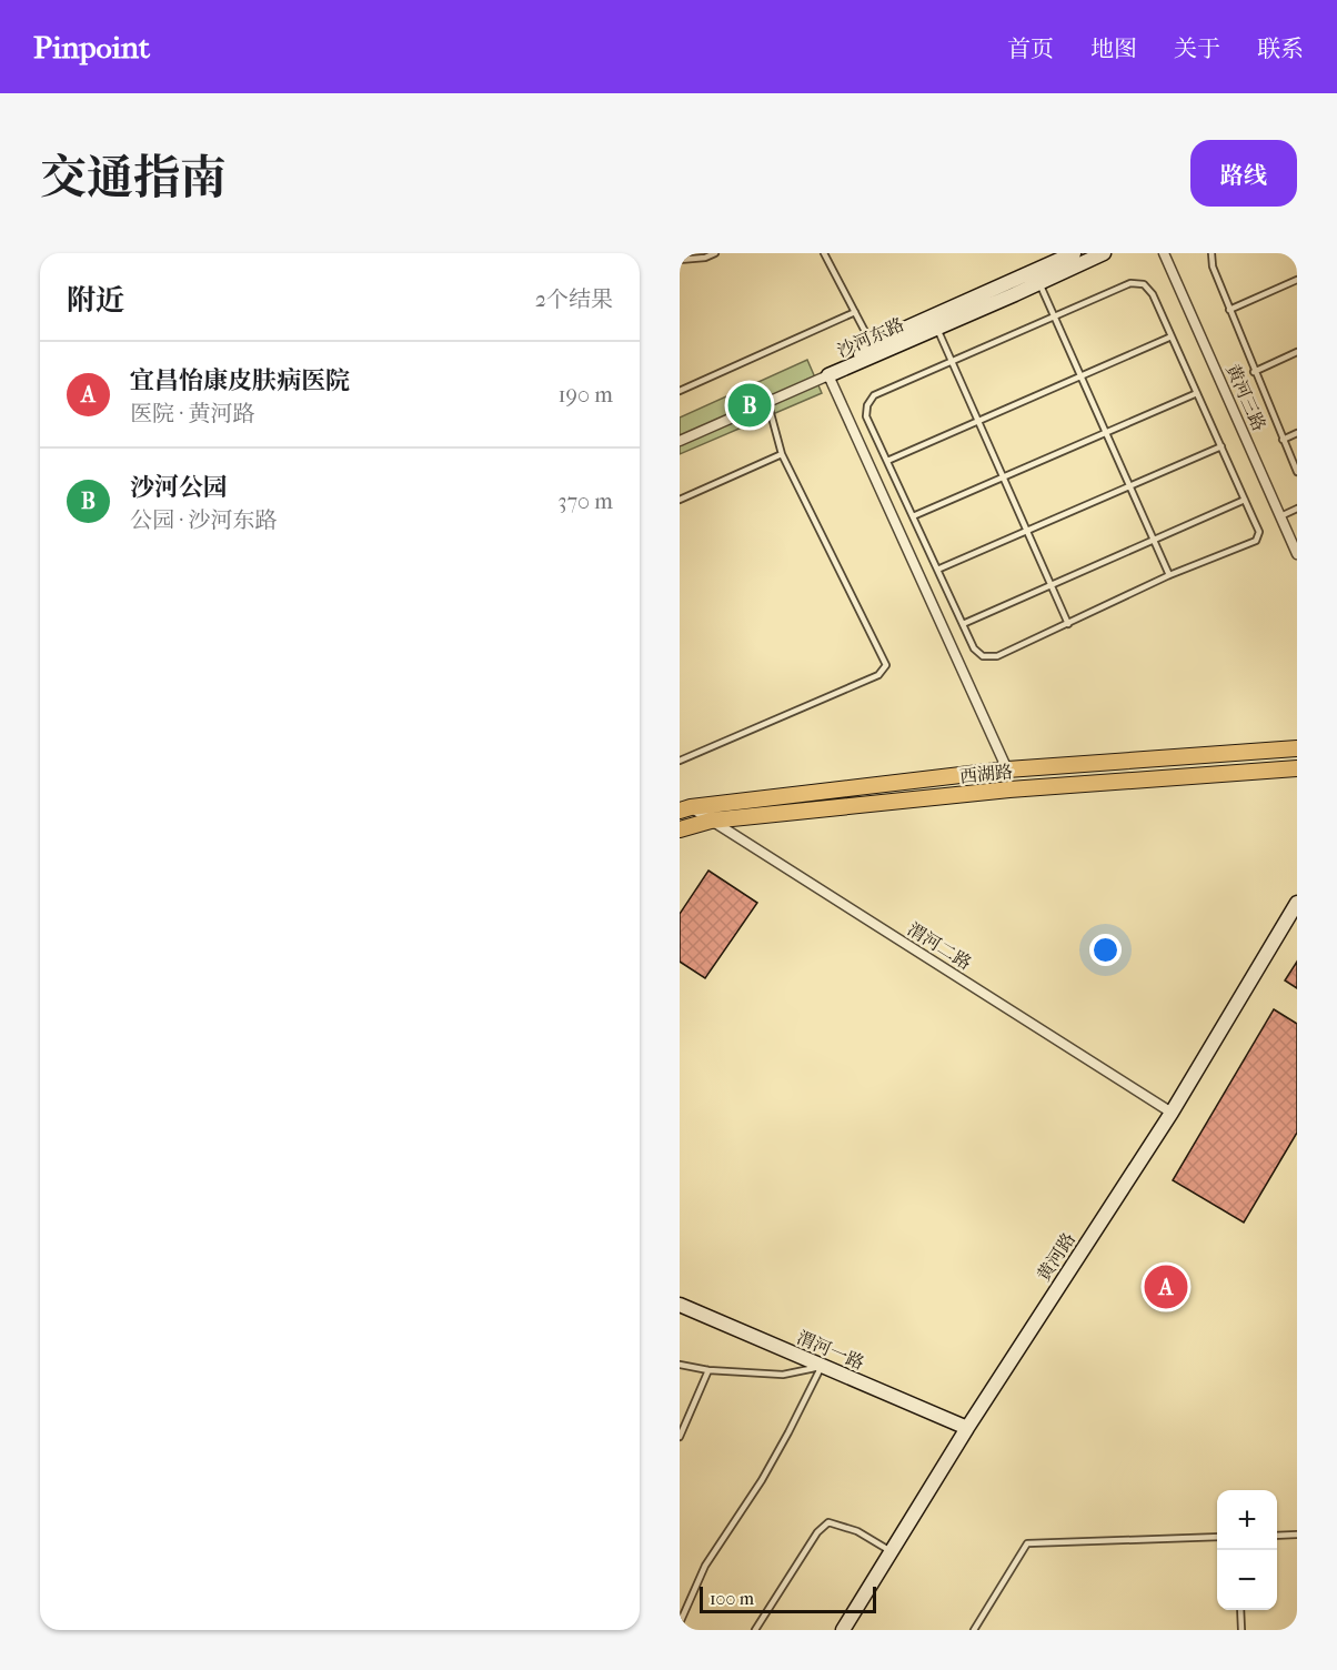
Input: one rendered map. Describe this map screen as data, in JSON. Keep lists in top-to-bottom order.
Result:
{
  "streets": {
    "main road": [
      "沙河东路",
      "西湖路",
      "黄河路",
      "渭河一路"
    ],
    "street": ["黄河三路", "渭河二路"]
  },
  "crossings": [
    ["西湖路", "渭河二路"],
    ["渭河二路", "黄河路"],
    ["黄河路", "渭河一路"]
  ],
  "scale_bar": "100 m",
  "page": {
    "header": "Pinpoint",
    "nav": [
      "首页",
      "地图",
      "关于",
      "联系"
    ],
    "title": "交通指南",
    "buttons": "路线",
    "heading": ["附近", "2个结果"],
    "list": [
      {
        "mark": "A",
        "name": "宜昌怡康皮肤病医院",
        "note": "医院 · 黄河路",
        "value": "190 m"
      },
      {
        "mark": "B",
        "name": "沙河公园",
        "note": "公园 · 沙河东路",
        "value": "370 m"
      }
    ],
    "pins": ["B", "A"],
    "map_buttons": ["+", "−"],
    "scale": "100 m"
  }
}
